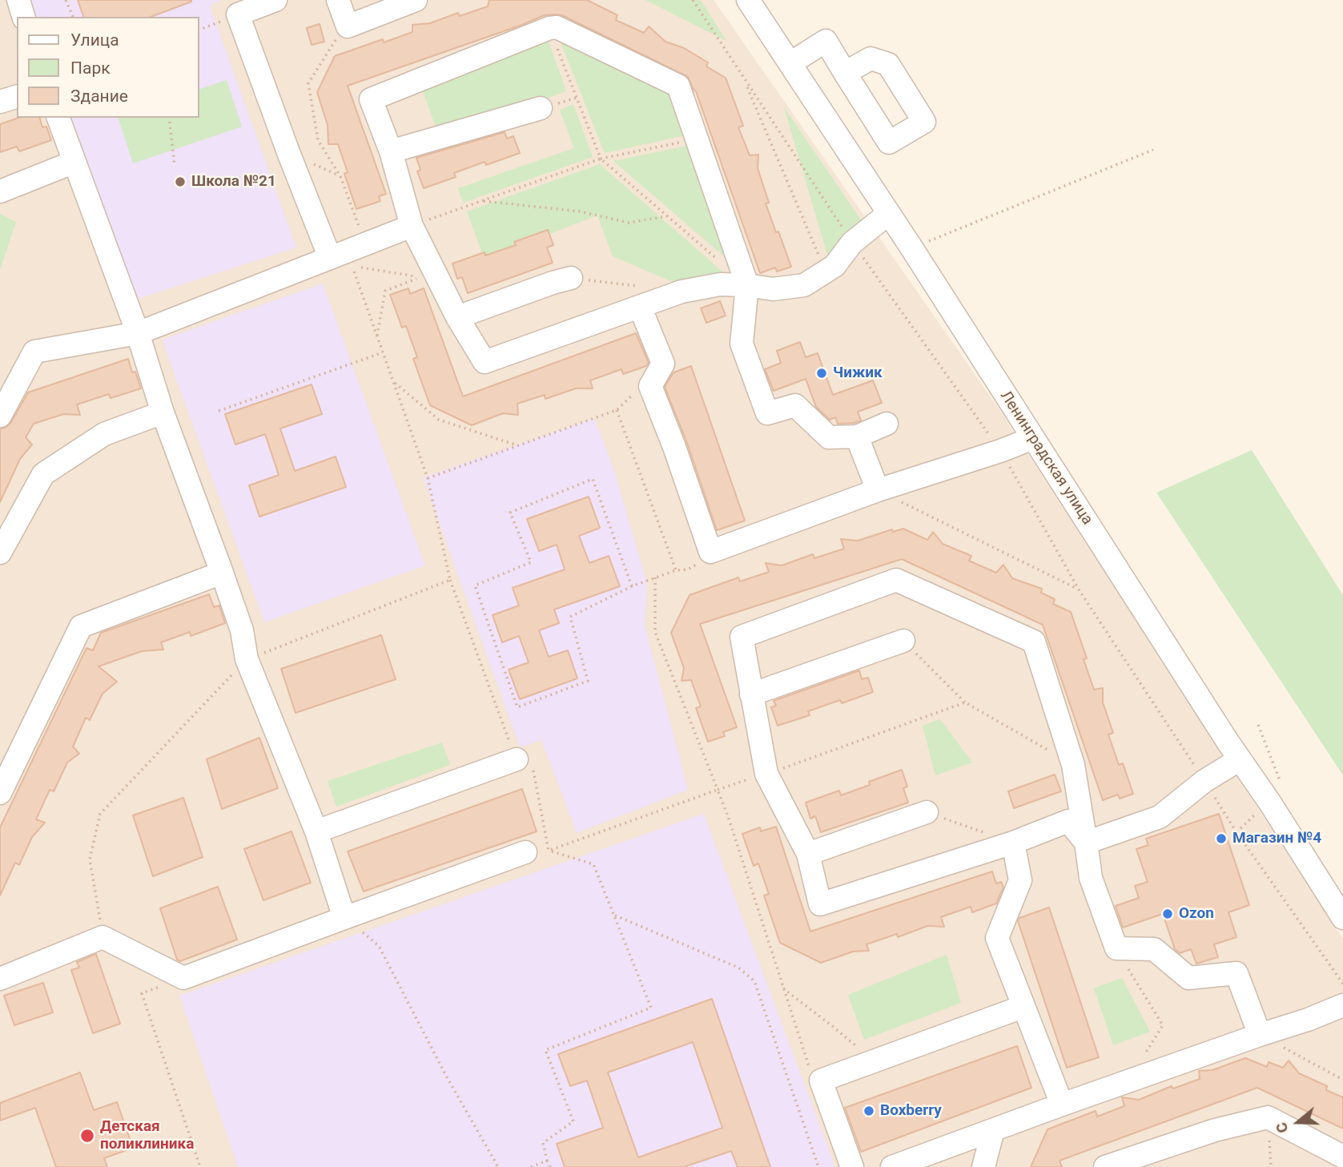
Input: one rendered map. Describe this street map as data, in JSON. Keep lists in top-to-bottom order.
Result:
{
  "streets": {
    "street": ["Ленинградская улица"]
  },
  "places": [
    "Школа №21",
    "Чижик",
    "Магазин №4",
    "Ozon",
    "Boxberry",
    "Детская поликлиника"
  ],
  "legend": ["Улица", "Парк", "Здание"],
  "north": "left"
}
